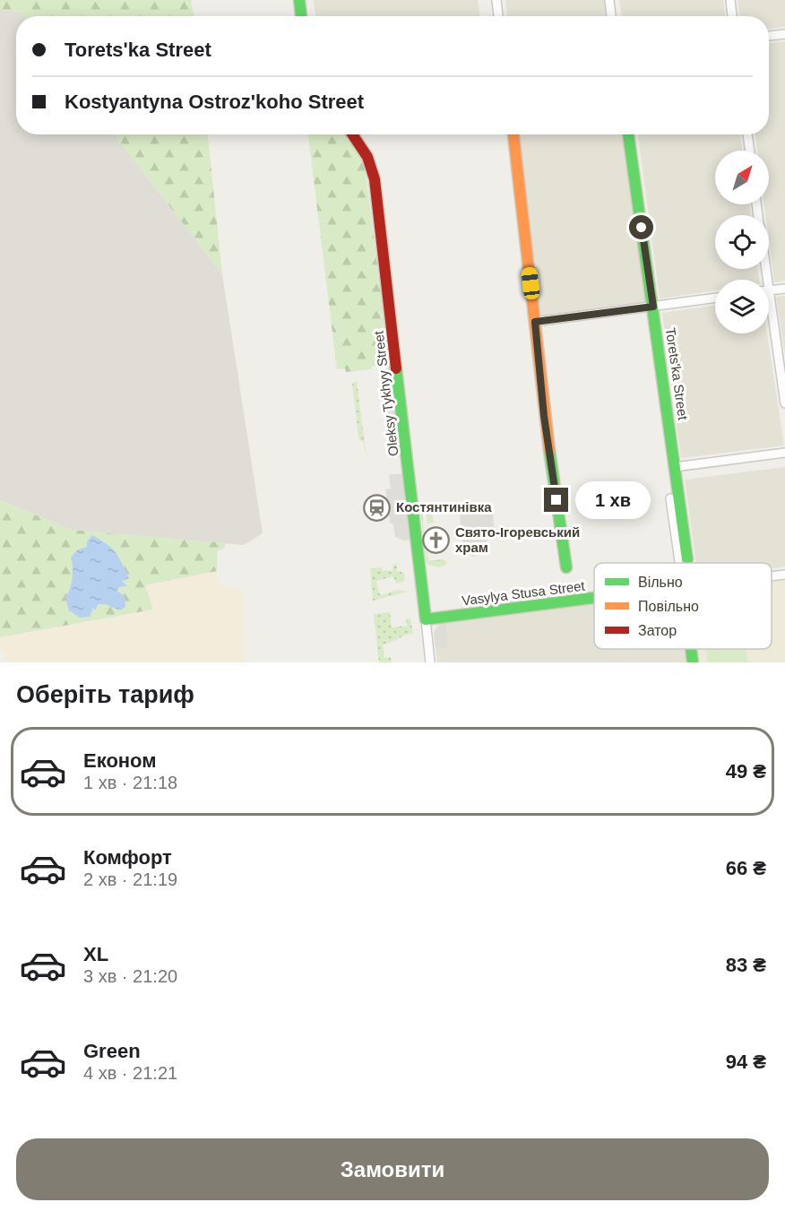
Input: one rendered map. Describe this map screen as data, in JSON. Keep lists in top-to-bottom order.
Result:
{
  "streets": {
    "street": ["Toretsʹka Street", "Oleksy Tykhyy Street", "Vasylya Stusa Street"]
  },
  "crossings": [
    ["Oleksy Tykhyy Street", "Vasylya Stusa Street"]
  ],
  "places": {
    "station": ["Костянтинівка"],
    "church": ["Свято-Ігоревський храм"]
  },
  "legend": ["Вільно", "Повільно", "Затор"],
  "north": "top right",
  "page": {
    "banner": ["Toretsʹka Street", "Kostyantyna Ostroz'koho Street"],
    "bubble": "1 хв",
    "heading": "Оберіть тариф",
    "list": [
      {
        "name": "Економ",
        "note": "1 хв · 21:18",
        "value": "49 ₴"
      },
      {
        "name": "Комфорт",
        "note": "2 хв · 21:19",
        "value": "66 ₴"
      },
      {
        "name": "XL",
        "note": "3 хв · 21:20",
        "value": "83 ₴"
      },
      {
        "name": "Green",
        "note": "4 хв · 21:21",
        "value": "94 ₴"
      }
    ],
    "buttons": "Замовити"
  }
}
